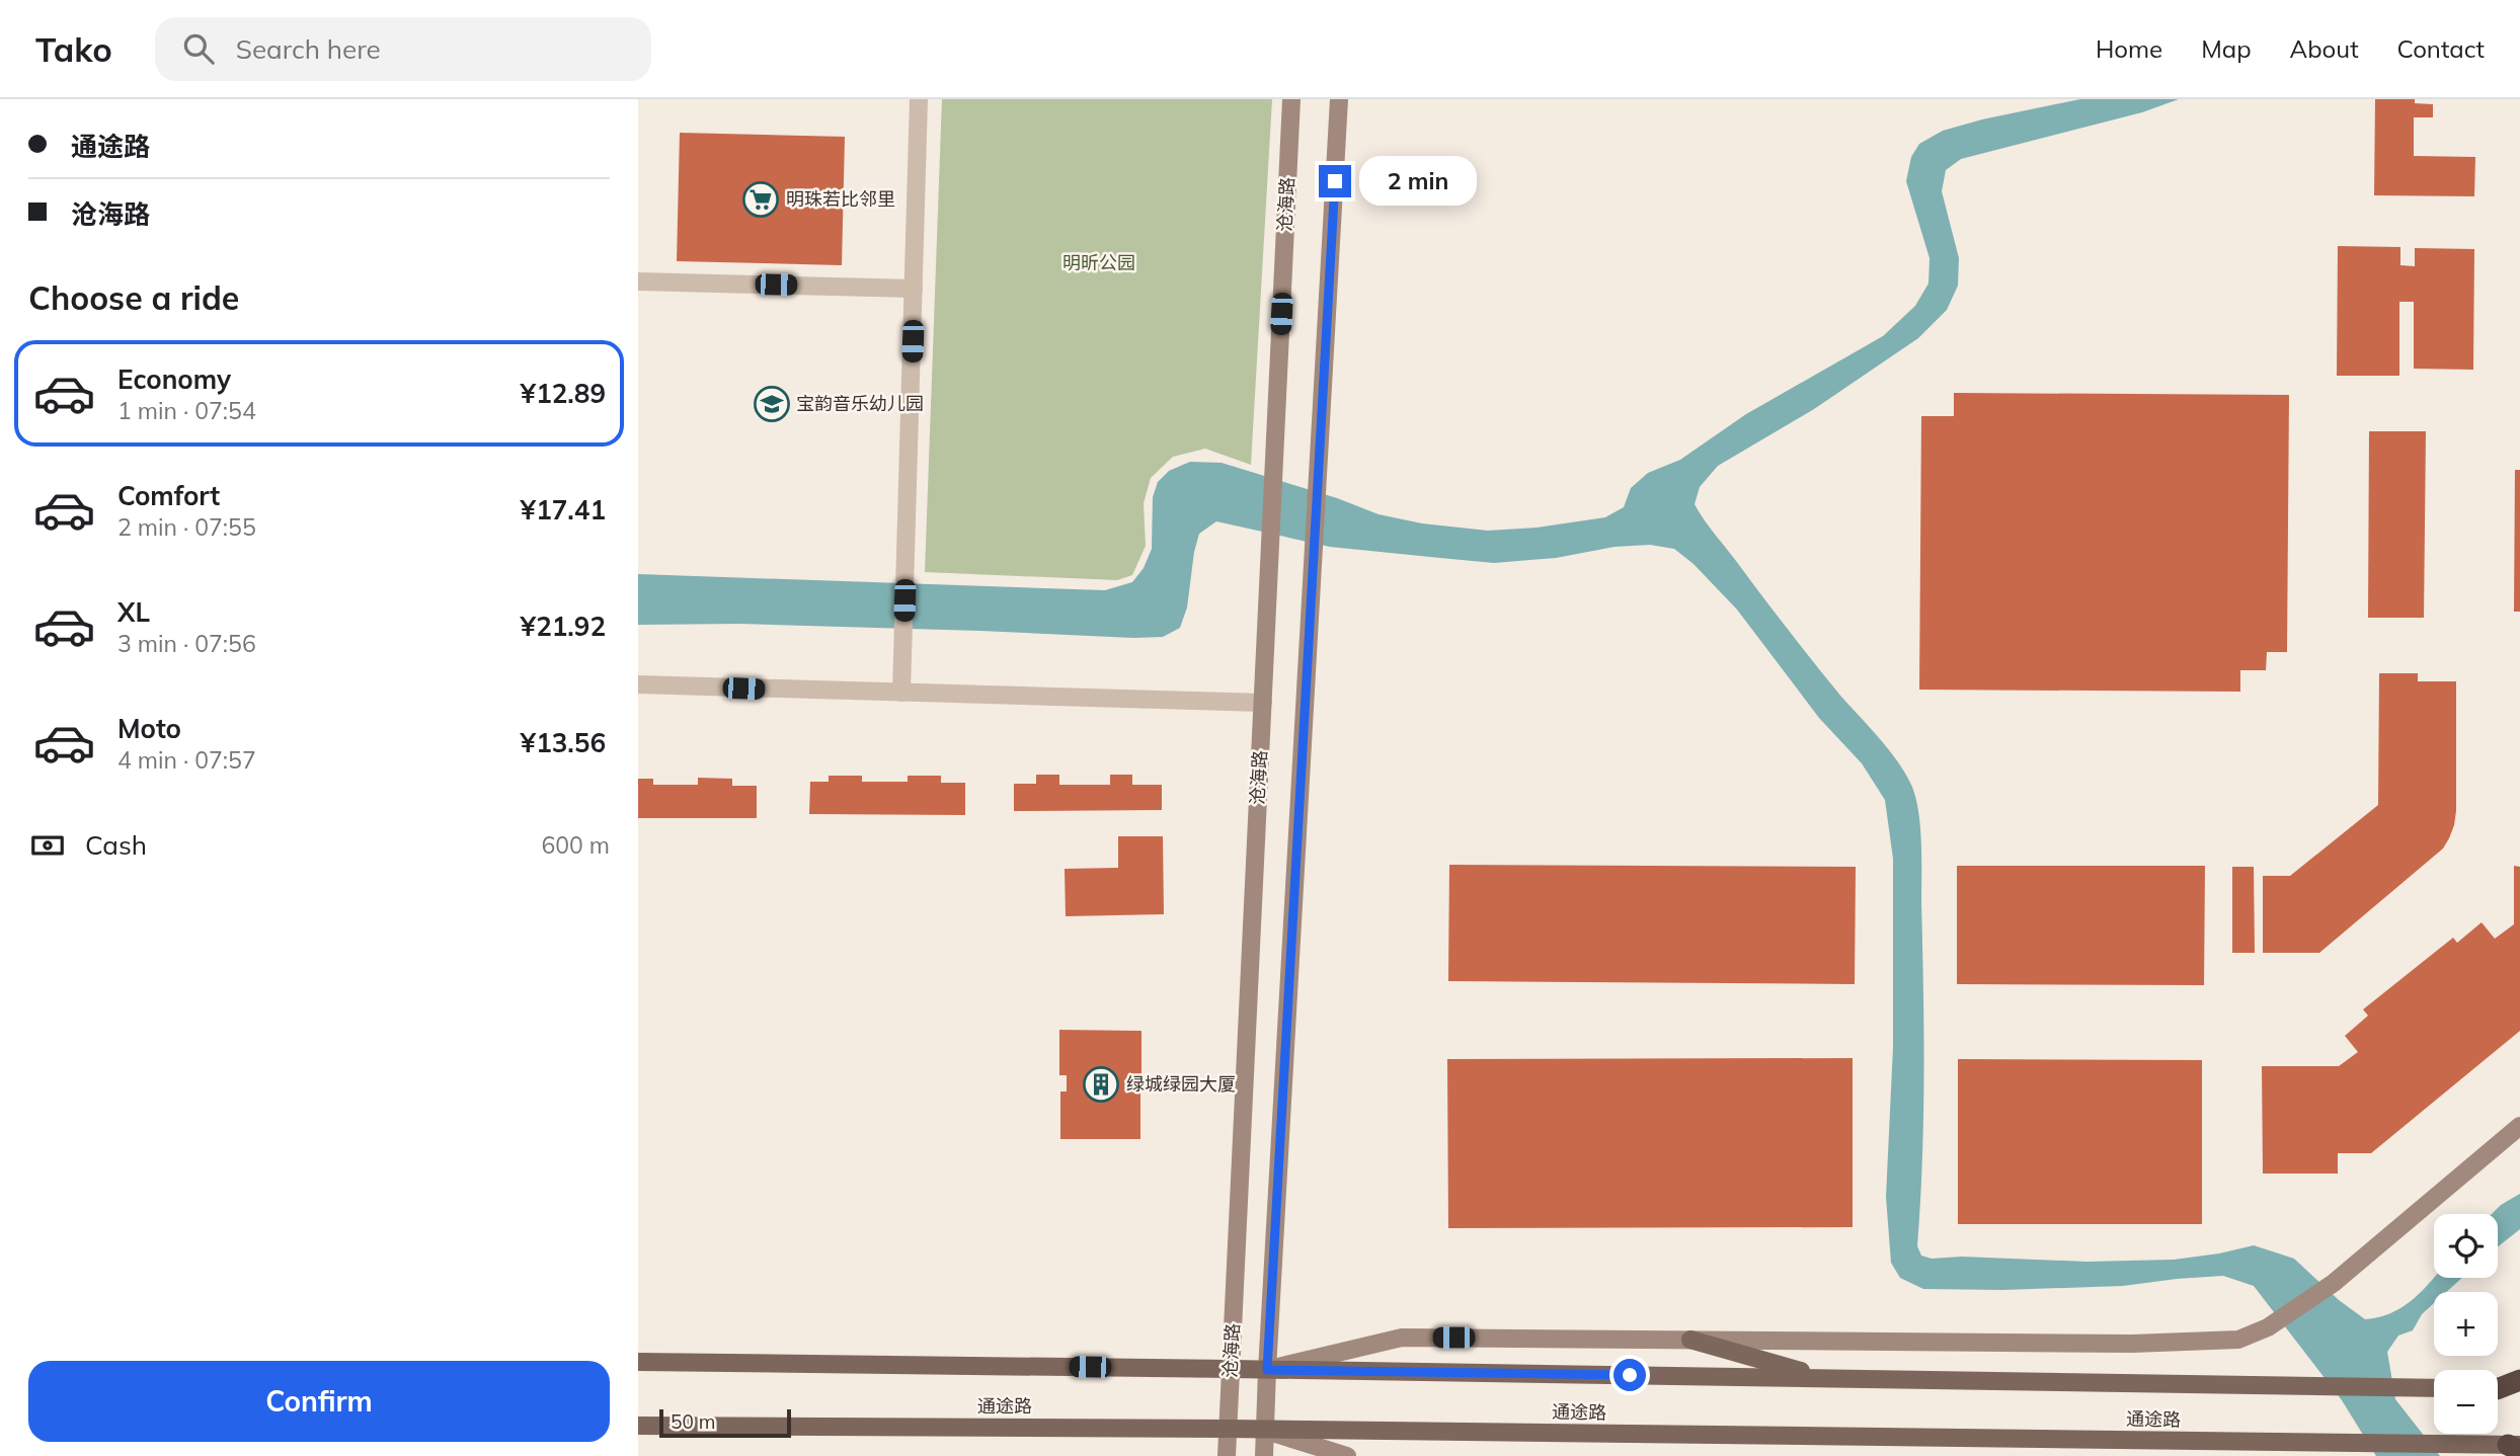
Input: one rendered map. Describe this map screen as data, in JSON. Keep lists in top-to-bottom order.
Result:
{
  "streets": {
    "main road": ["沧海路", "通途路"]
  },
  "crossings": [
    ["沧海路", "通途路"]
  ],
  "parks": ["明昕公园"],
  "places": {
    "supermarket": ["明珠若比邻里"],
    "school or university": ["宝韵音乐幼儿园"],
    "building": ["绿城绿园大厦"]
  },
  "scale_bar": "50 m",
  "page": {
    "header": "Tako",
    "search": "Search here",
    "nav": [
      "Home",
      "Map",
      "About",
      "Contact"
    ],
    "banner": ["通途路", "沧海路"],
    "bubble": "2 min",
    "heading": "Choose a ride",
    "list": [
      {
        "name": "Economy",
        "note": "1 min · 07:54",
        "value": "¥12.89"
      },
      {
        "name": "Comfort",
        "note": "2 min · 07:55",
        "value": "¥17.41"
      },
      {
        "name": "XL",
        "note": "3 min · 07:56",
        "value": "¥21.92"
      },
      {
        "name": "Moto",
        "note": "4 min · 07:57",
        "value": "¥13.56"
      }
    ],
    "pay": ["Cash", "600 m"],
    "map_buttons": ["+", "−"],
    "buttons": "Confirm",
    "scale": "50 m"
  }
}
